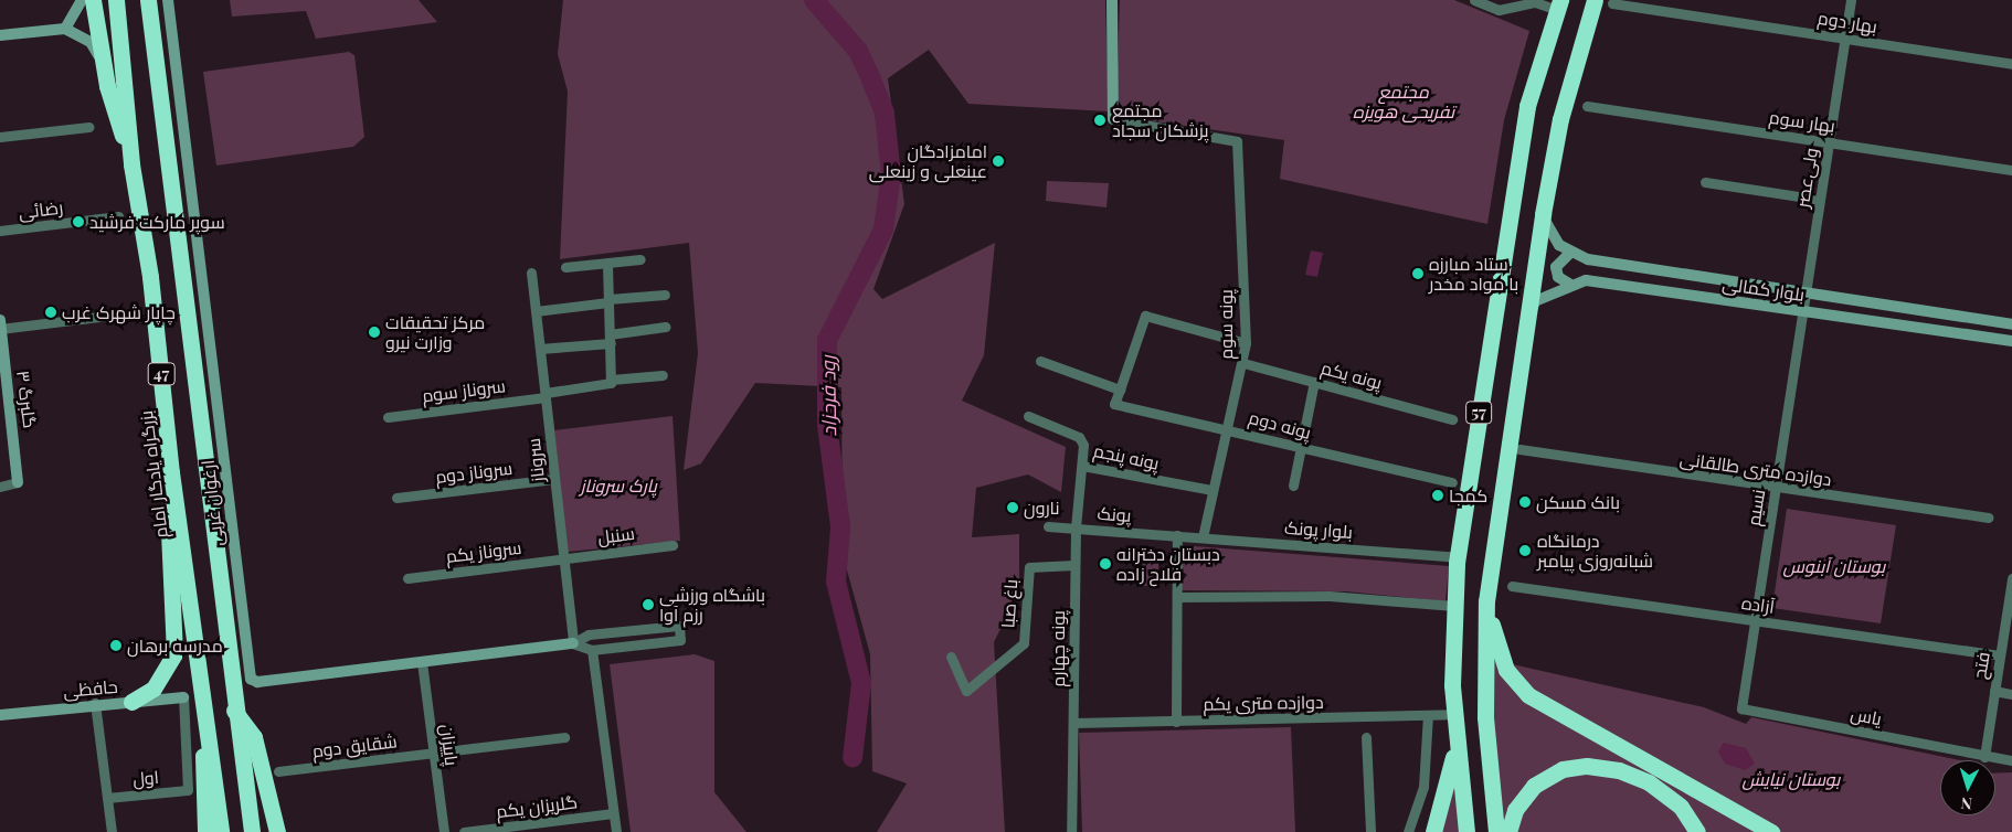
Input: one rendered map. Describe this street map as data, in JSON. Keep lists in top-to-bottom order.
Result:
{
  "streets": {
    "highway": ["47", "57", "بزرگراه یادگار امام"],
    "street": [
      "بهار دوم",
      "بهار سوم",
      "ولی‌عصر",
      "رضائی",
      "بلوار کمالی",
      "پونه سوم",
      "پونه یکم",
      "سروناز سوم",
      "گلبرگ ۳",
      "پونه دوم",
      "پونه پنجم",
      "سروناز",
      "دوازده متری طالقانی",
      "سروناز دوم",
      "ارغوان غربی",
      "نسیم",
      "پونک",
      "بلوار پونک",
      "سنبل",
      "سروناز یکم",
      "باغ صبا",
      "آزاده",
      "پونه چهارم",
      "فتح",
      "حافظی",
      "دوازده متری یکم",
      "یاس",
      "پاییزان",
      "شقایق دوم",
      "اول",
      "گلریزان یکم"
    ]
  },
  "crossings": [
    ["بهار دوم", "ولی‌عصر"],
    ["بهار سوم", "ولی‌عصر"],
    ["ولی‌عصر", "بلوار کمالی"],
    ["ولی‌عصر", "نسیم"],
    ["بلوار کمالی", "57"],
    ["بلوار کمالی", "نسیم"],
    ["پونه سوم", "پونه یکم"],
    ["پونه سوم", "پونه دوم"],
    ["پونه سوم", "پونه پنجم"],
    ["پونه سوم", "بلوار پونک"],
    ["سروناز سوم", "سروناز"],
    ["57", "بلوار پونک"],
    ["57", "دوازده متری یکم"],
    ["پونه پنجم", "پونه چهارم"],
    ["سروناز", "سروناز دوم"],
    ["سروناز", "ارغوان غربی"],
    ["سروناز", "سنبل"],
    ["سروناز", "سروناز یکم"],
    ["دوازده متری طالقانی", "نسیم"],
    ["ارغوان غربی", "پاییزان"],
    ["نسیم", "آزاده"],
    ["نسیم", "یاس"],
    ["پونک", "بلوار پونک"],
    ["پونک", "پونه چهارم"],
    ["سنبل", "سروناز یکم"],
    ["باغ صبا", "پونه چهارم"],
    ["آزاده", "فتح"],
    ["پونه چهارم", "دوازده متری یکم"],
    ["فتح", "یاس"],
    ["حافظی", "اول"],
    ["پاییزان", "شقایق دوم"]
  ],
  "water": ["رود فرحزاد"],
  "parks": [
    "مجتمع تفریحی هویزه",
    "پارک سروناز",
    "بوستان آبنوس",
    "بوستان نیایش"
  ],
  "places": [
    "مجتمع پزشکان سجاد",
    "امامزادگان عینعلی و زینعلی",
    "سوپر مارکت فرشید",
    "ستاد مبارزه با مواد مخدر",
    "چاپار شهرک غرب",
    "مرکز تحقیقات وزارت نیرو",
    "کمجا",
    "بانک مسکن",
    "نارون",
    "درمانگاه شبانه‌روزی پیامبر",
    "دبستان دخترانه فلاح زاده",
    "باشگاه ورزشی رزم آوا",
    "مدرسه برهان"
  ],
  "north": "bottom"
}
